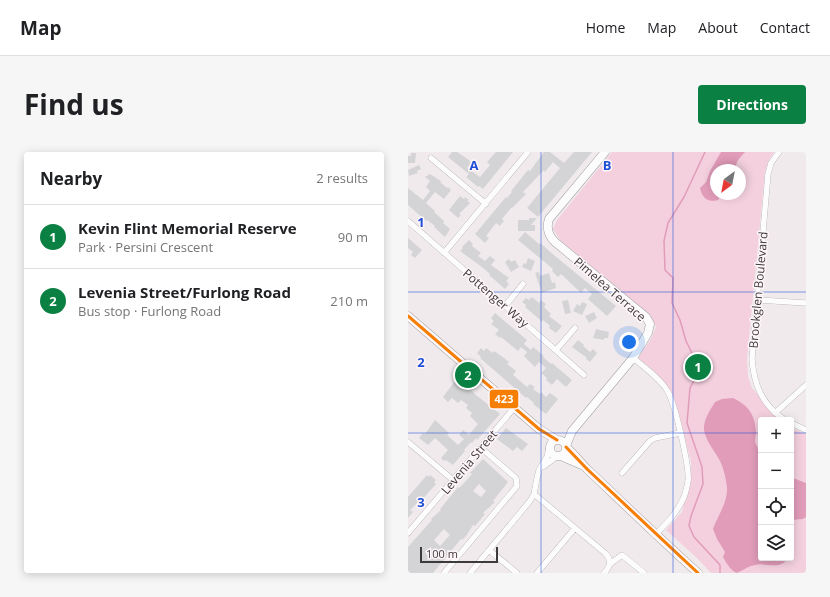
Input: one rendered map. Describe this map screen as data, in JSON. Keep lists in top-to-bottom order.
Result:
{
  "streets": {
    "main road": ["Pimelea Terrace"],
    "street": ["Brookglen Boulevard", "Pottenger Way", "Levenia Street"]
  },
  "lines": ["transit line 423"],
  "scale_bar": "100 m",
  "north": "bottom left",
  "page": {
    "header": "Map",
    "nav": [
      "Home",
      "Map",
      "About",
      "Contact"
    ],
    "title": "Find us",
    "buttons": "Directions",
    "heading": ["Nearby", "2 results"],
    "list": [
      {
        "mark": "1",
        "name": "Kevin Flint Memorial Reserve",
        "note": "Park · Persini Crescent",
        "value": "90 m"
      },
      {
        "mark": "2",
        "name": "Levenia Street/Furlong Road",
        "note": "Bus stop · Furlong Road",
        "value": "210 m"
      }
    ],
    "pins": ["1", "2"],
    "map_buttons": ["+", "−"],
    "scale": "100 m"
  },
  "grid": {
    "columns": ["A", "B"],
    "rows": ["1", "2", "3"]
  }
}
